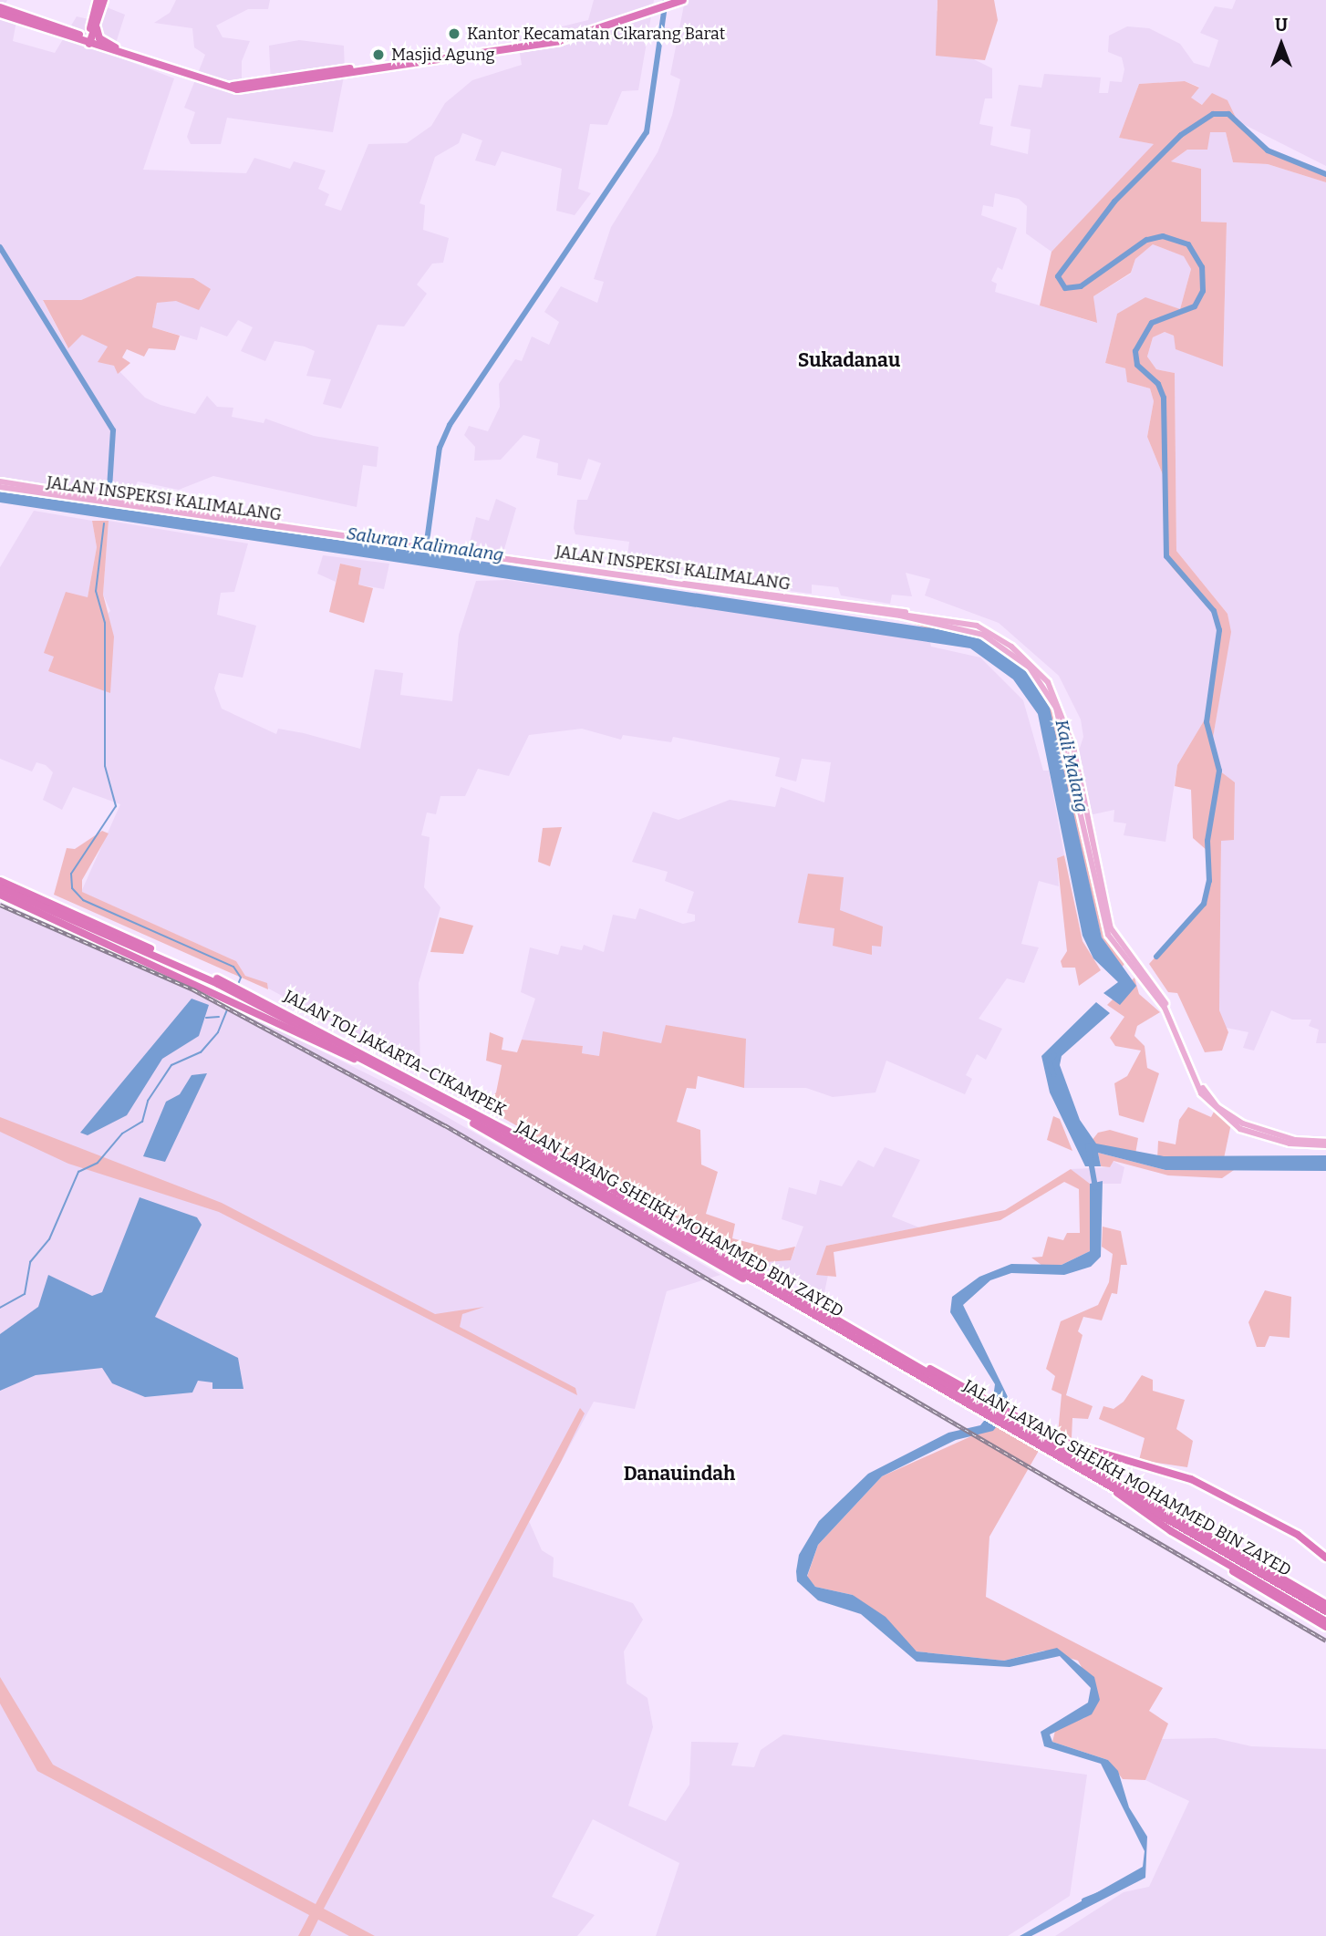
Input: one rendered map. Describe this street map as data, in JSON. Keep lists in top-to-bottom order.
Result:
{
  "streets": {
    "highway": ["JALAN TOL JAKARTA–CIKAMPEK", "JALAN LAYANG SHEIKH MOHAMMED BIN ZAYED"],
    "main road": ["JALAN INSPEKSI KALIMALANG"]
  },
  "crossings": [
    ["JALAN TOL JAKARTA–CIKAMPEK", "JALAN LAYANG SHEIKH MOHAMMED BIN ZAYED"]
  ],
  "districts": ["Sukadanau", "Danauindah"],
  "water": ["Saluran Kalimalang", "Kali Malang"],
  "places": ["Kantor Kecamatan Cikarang Barat", "Masjid Agung"],
  "north": "top"
}
